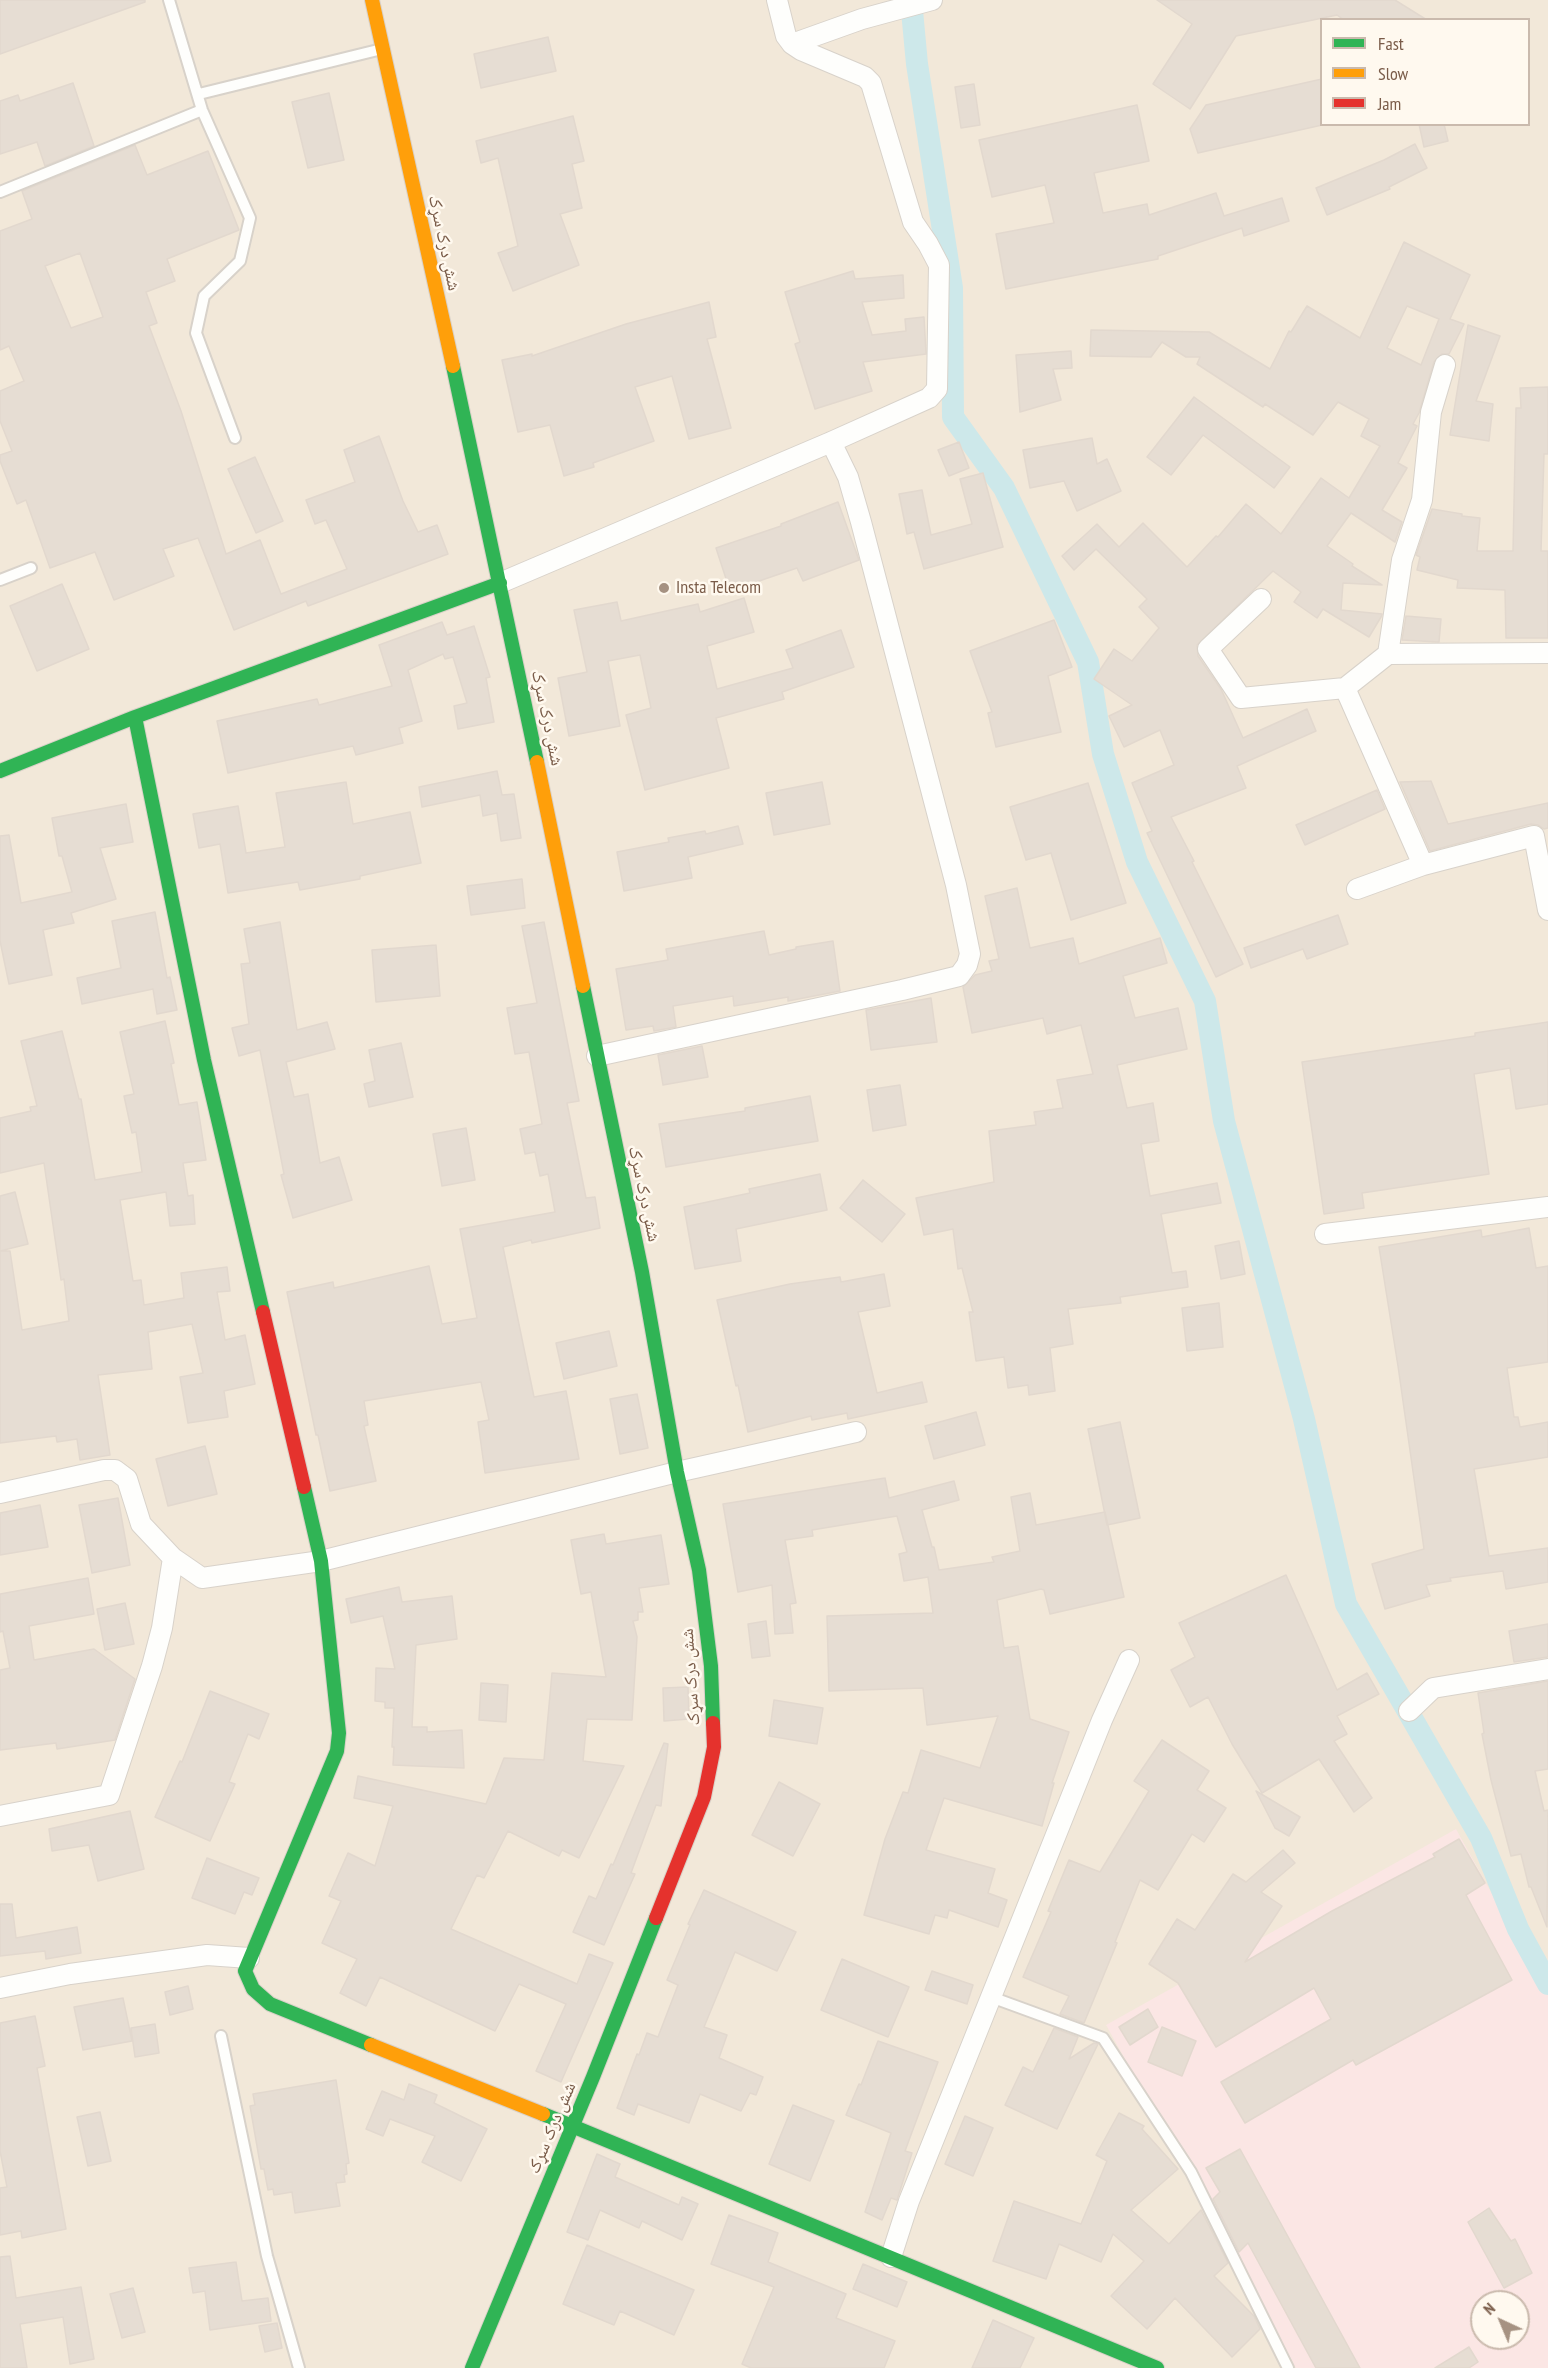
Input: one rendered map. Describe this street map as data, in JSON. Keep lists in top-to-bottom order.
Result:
{
  "streets": {
    "street": ["شش درک سړک"]
  },
  "places": ["Insta Telecom"],
  "legend": ["Fast", "Slow", "Jam"],
  "north": "top left"
}
